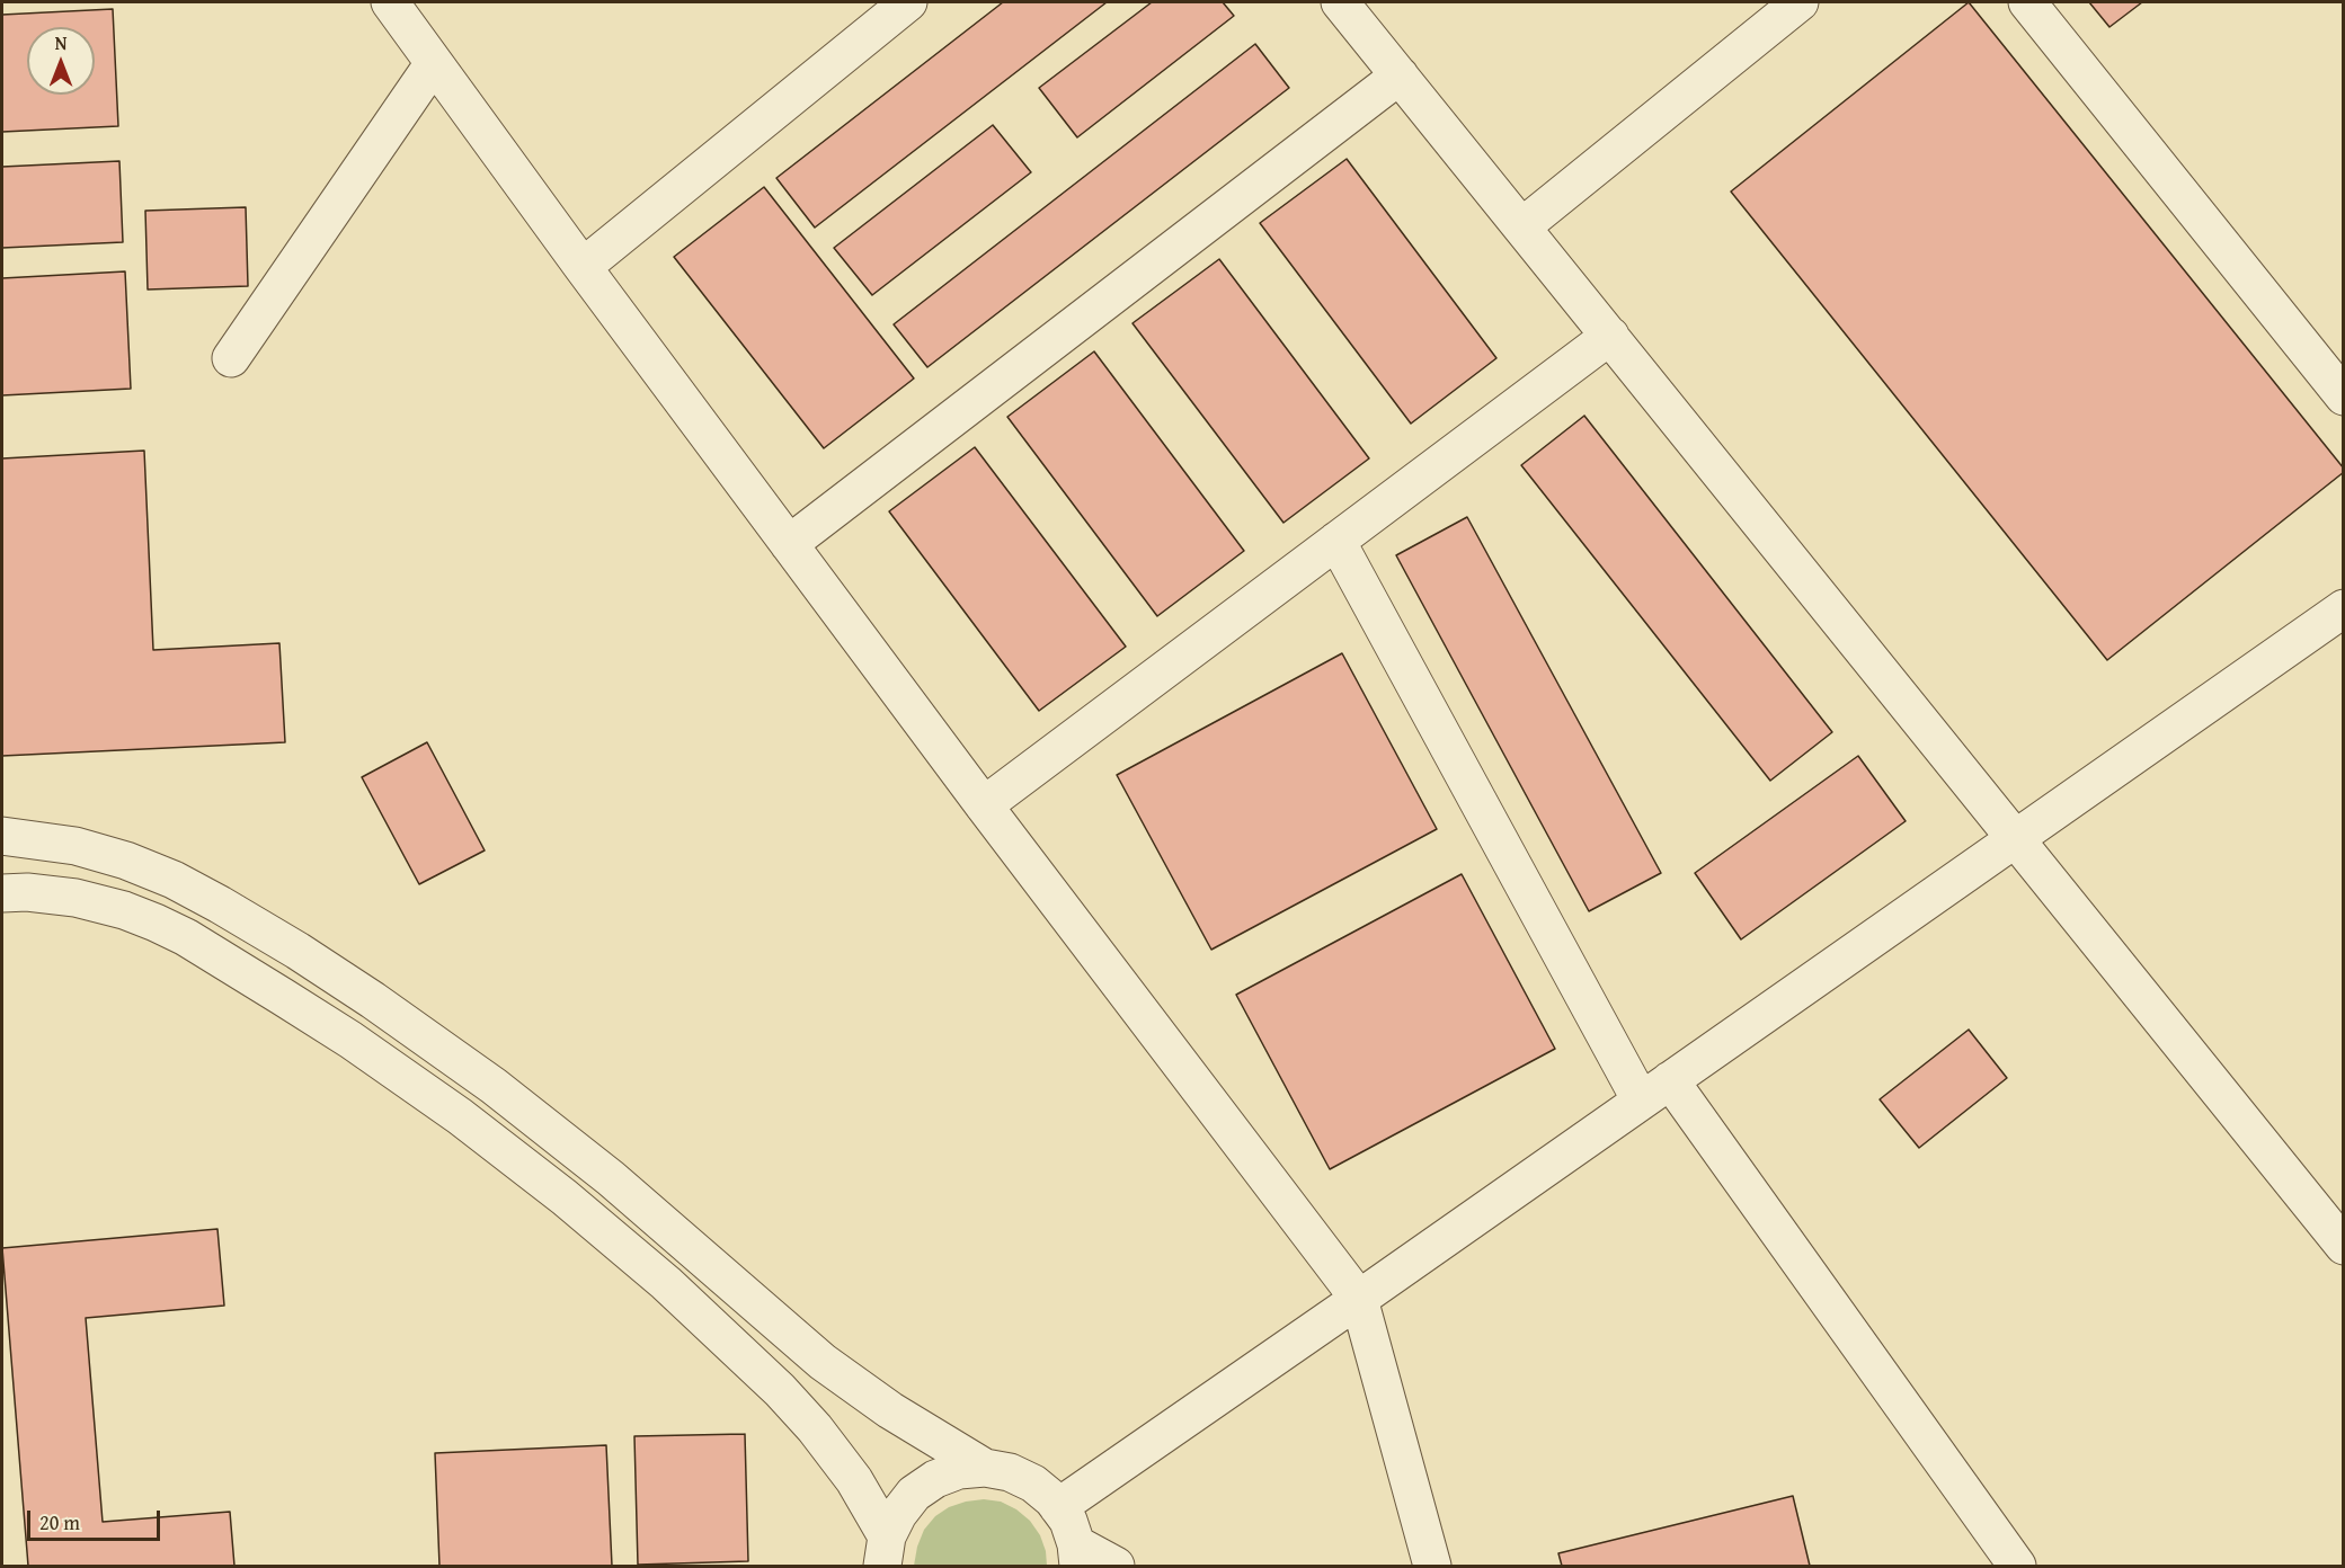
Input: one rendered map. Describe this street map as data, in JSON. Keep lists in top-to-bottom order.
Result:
{
  "scale_bar": "20 m",
  "north": "top"
}
